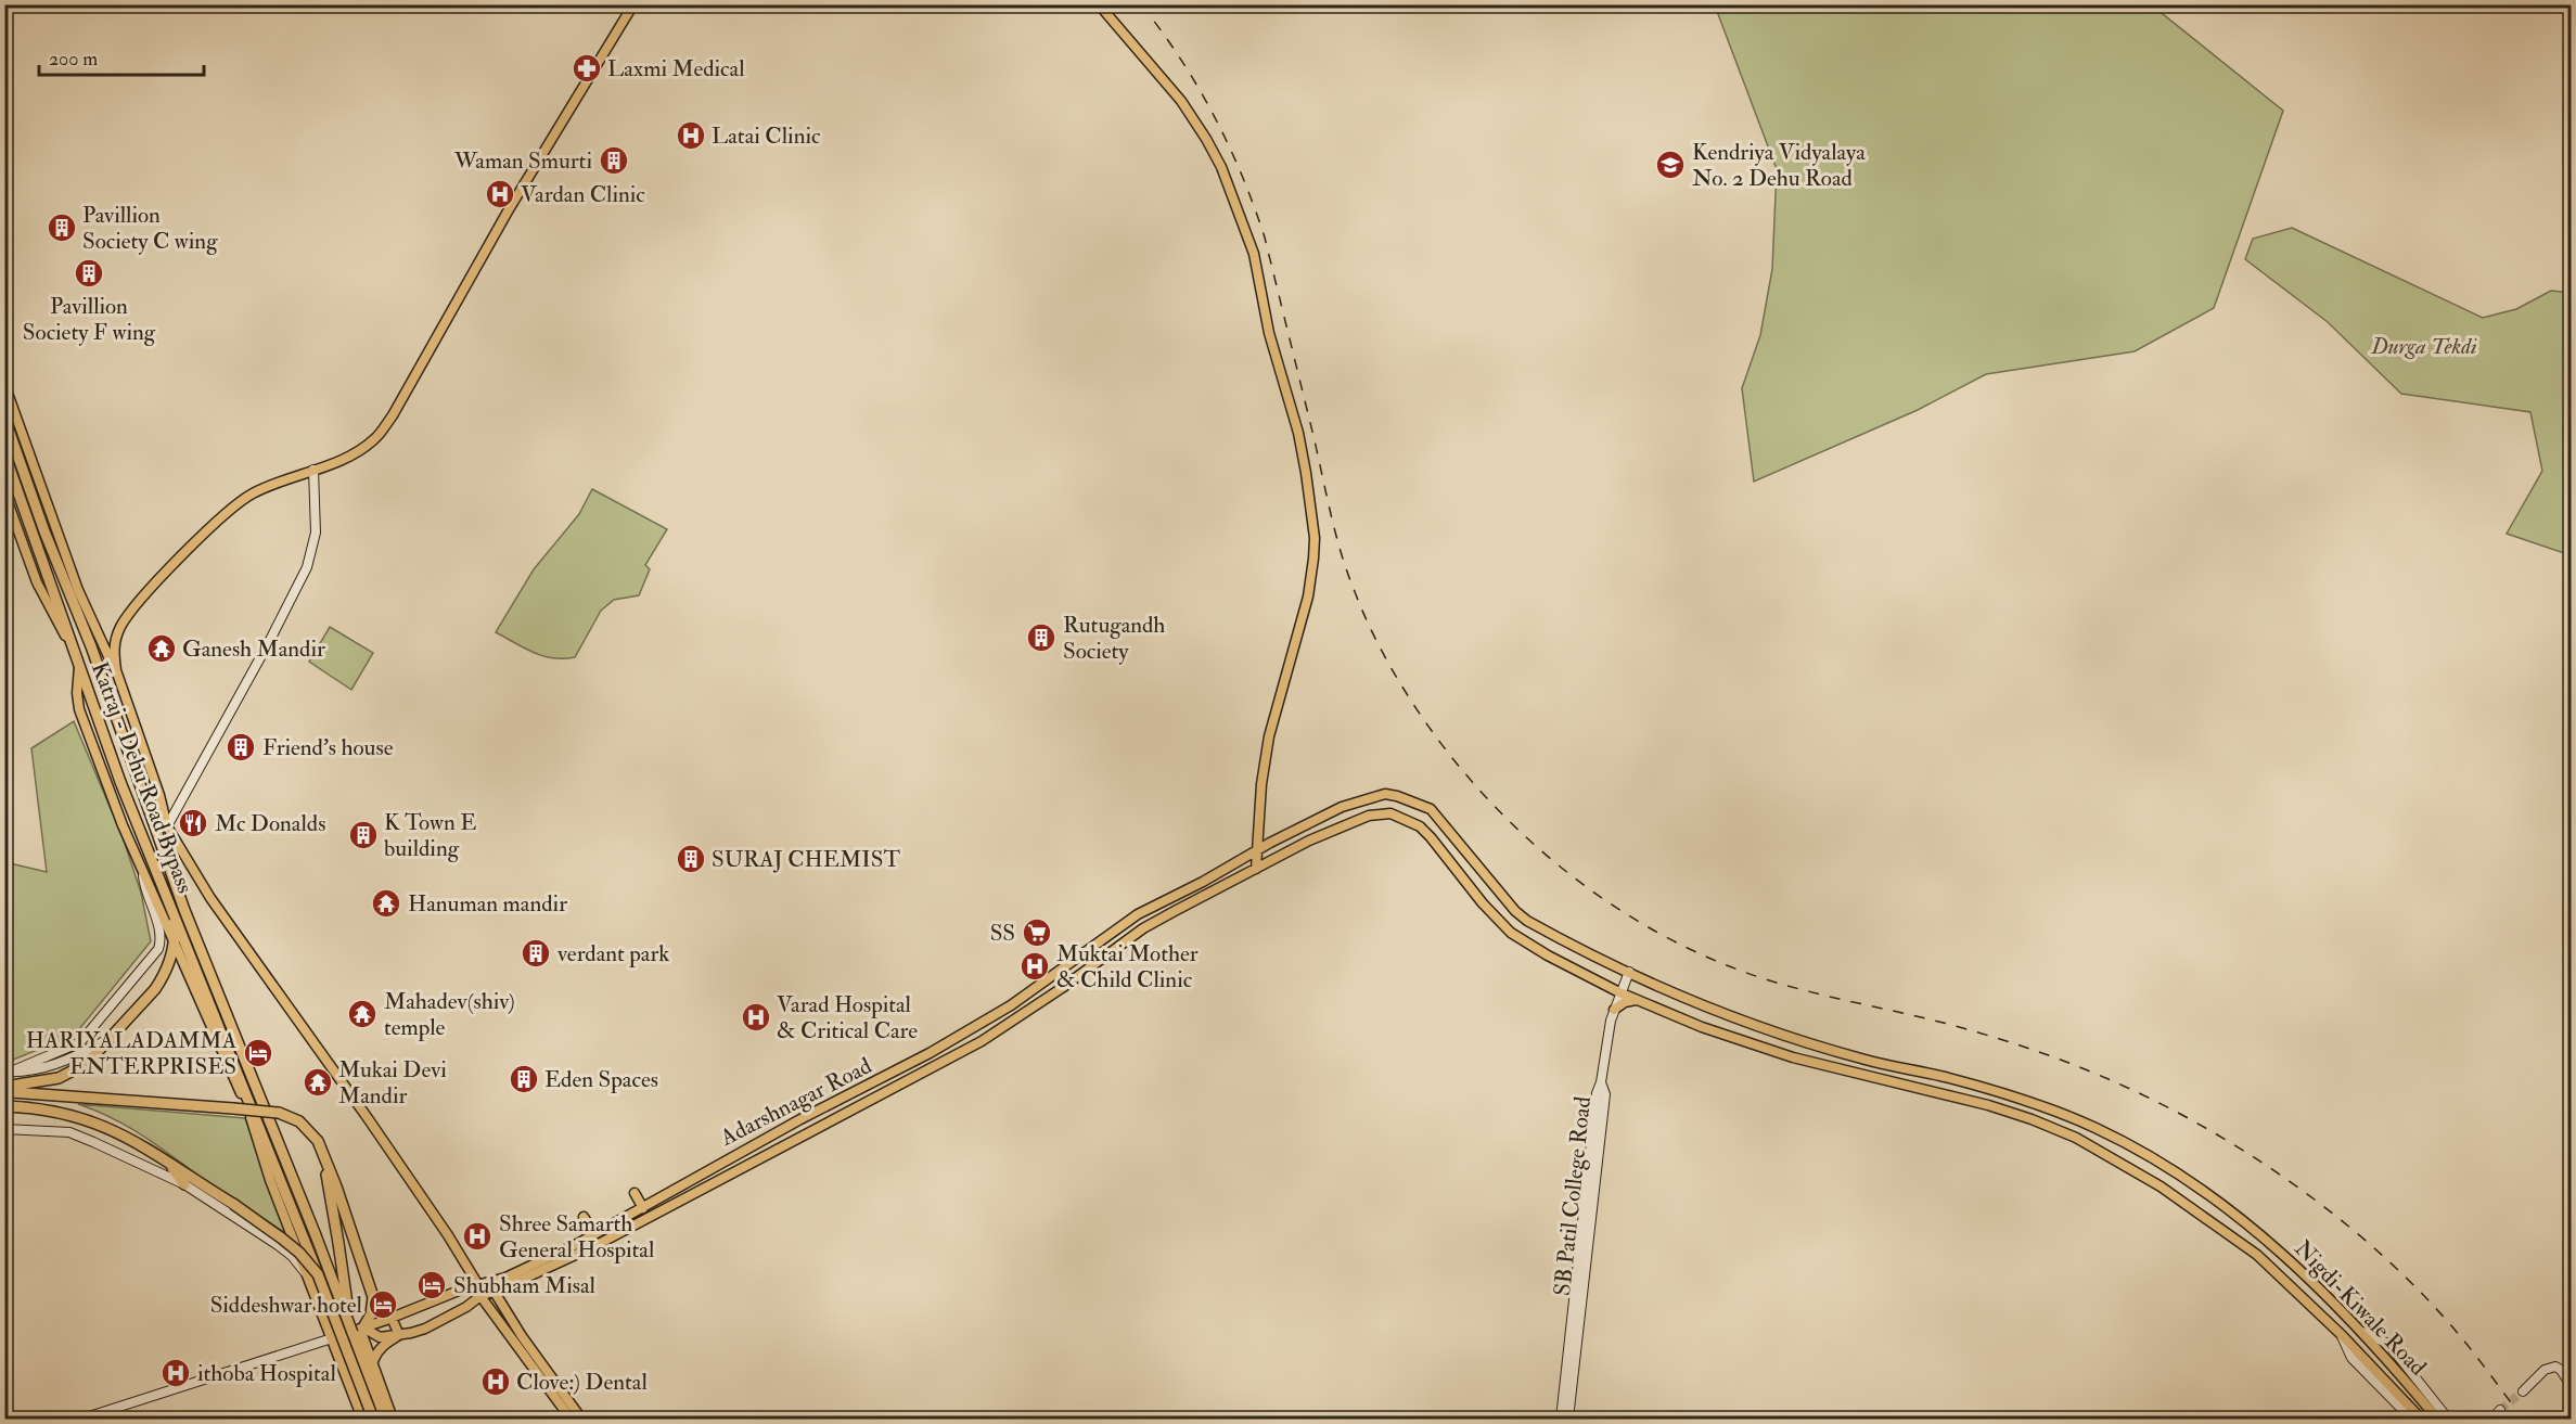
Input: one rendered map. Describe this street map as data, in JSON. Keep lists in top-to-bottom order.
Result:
{
  "streets": {
    "highway": ["Katraj - Dehu Road Bypass"],
    "main road": ["Adarshnagar Road", "Nigdi-Kiwale Road"],
    "street": ["SB Patil College Road"]
  },
  "crossings": [
    ["Katraj - Dehu Road Bypass", "Adarshnagar Road"],
    ["Adarshnagar Road", "Nigdi-Kiwale Road"]
  ],
  "parks": ["Durga Tekdi"],
  "places": {
    "pharmacy": ["Laxmi Medical"],
    "hospital": [
      "Latai Clinic",
      "Vardan Clinic",
      "Muktai Mother & Child Clinic",
      "Varad Hospital & Critical Care",
      "Shree Samarth General Hospital",
      "ithoba Hospital",
      "Clove:) Dental"
    ],
    "building": [
      "Waman Smurti",
      "Pavillion Society C wing",
      "Pavillion Society F wing",
      "Rutugandh Society",
      "Friend's house",
      "K Town E building",
      "SURAJ CHEMIST",
      "verdant park",
      "Eden Spaces"
    ],
    "school or university": ["Kendriya Vidyalaya No. 2 Dehu Road"],
    "temple": [
      "Ganesh Mandir",
      "Hanuman mandir",
      "Mahadev(shiv) temple",
      "Mukai Devi Mandir"
    ],
    "restaurant": ["Mc Donalds"],
    "supermarket": ["SS"],
    "hotel": ["HARIYALADAMMA ENTERPRISES", "Shubham Misal", "Siddeshwar hotel"]
  },
  "scale_bar": "200 m"
}
